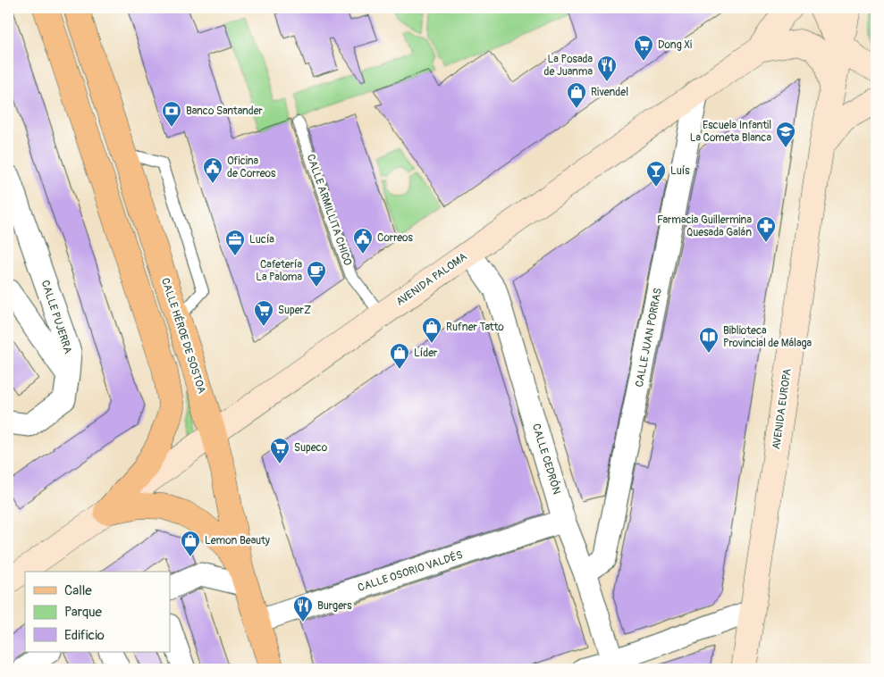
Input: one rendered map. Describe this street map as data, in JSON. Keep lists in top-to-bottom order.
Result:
{
  "streets": {
    "main road": ["AVENIDA PALOMA", "CALLE HÉROE DE SOSTOA", "AVENIDA EUROPA"],
    "street": [
      "CALLE PUJERRA",
      "CALLE JUAN PORRAS",
      "CALLE CEDRÓN",
      "CALLE OSORIO VALDÉS"
    ],
    "lane": ["CALLE ARMILLITA CHICO"]
  },
  "crossings": [
    ["CALLE ARMILLITA CHICO", "AVENIDA PALOMA"],
    ["AVENIDA PALOMA", "CALLE HÉROE DE SOSTOA"],
    ["AVENIDA PALOMA", "CALLE JUAN PORRAS"],
    ["AVENIDA PALOMA", "CALLE CEDRÓN"],
    ["CALLE HÉROE DE SOSTOA", "CALLE OSORIO VALDÉS"],
    ["CALLE JUAN PORRAS", "CALLE CEDRÓN"],
    ["CALLE CEDRÓN", "CALLE OSORIO VALDÉS"]
  ],
  "places": {
    "supermarket": ["Dong Xi", "SuperZ", "Supeco"],
    "restaurant": ["La Posada de Juanma", "Burgers"],
    "shop": [
      "Rivendel",
      "Rufner Tatto",
      "Líder",
      "Lemon Beauty"
    ],
    "bank": ["Banco Santander"],
    "school or university": ["Escuela Infantil La Cometa Blanca"],
    "public building": ["Oficina de Correos", "Correos"],
    "bar": ["Luís"],
    "pharmacy": ["Farmacia Guillermina Quesada Galán"],
    "office": ["Lucía"],
    "cafe": ["Cafetería La Paloma"],
    "library": ["Biblioteca Provincial de Málaga"]
  },
  "legend": ["Calle", "Parque", "Edificio"]
}
